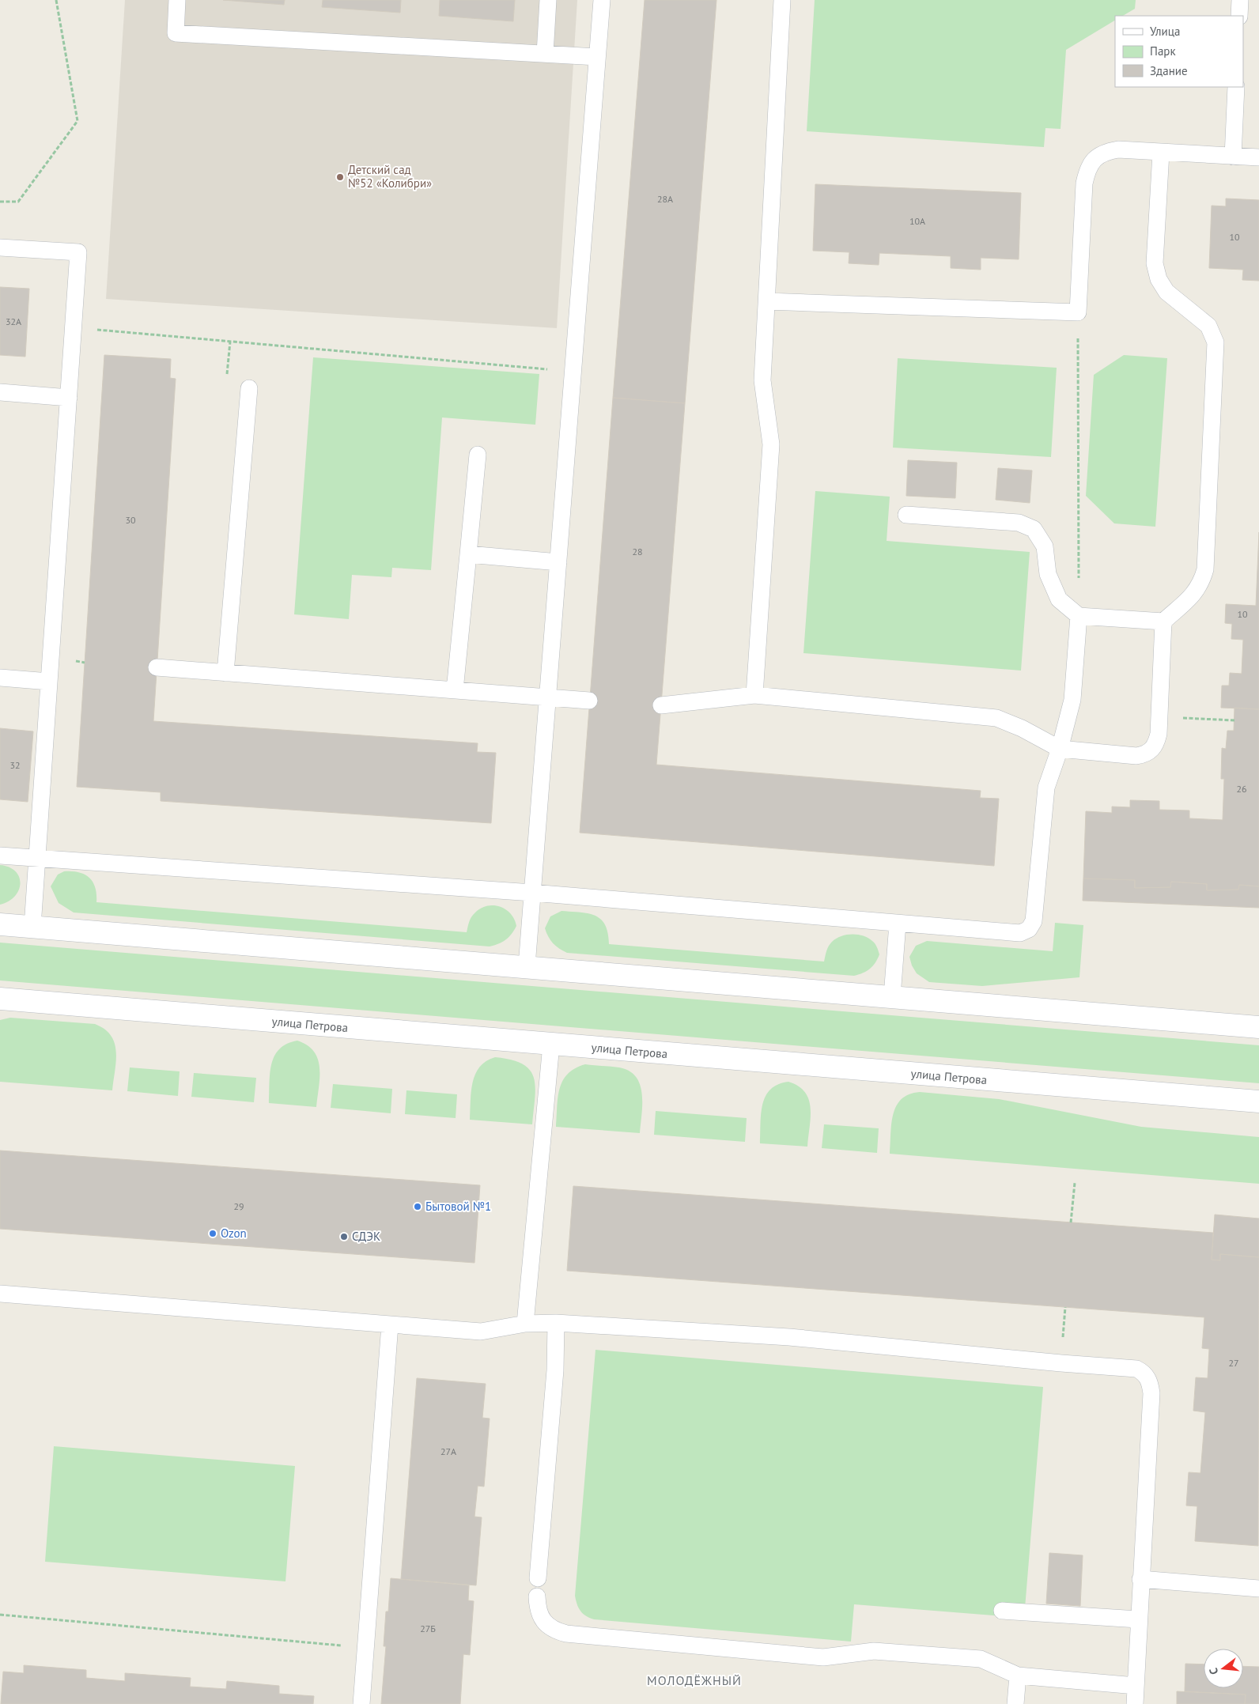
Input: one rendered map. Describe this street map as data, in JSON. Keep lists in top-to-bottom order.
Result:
{
  "streets": {
    "main road": ["улица Петрова"]
  },
  "districts": ["МОЛОДЁЖНЫЙ"],
  "places": [
    "Детский сад №52 «Колибри»",
    "Бытовой №1",
    "Ozon",
    "СДЭК"
  ],
  "house_numbers": [
    "28А",
    "10А",
    "10",
    "32А",
    "30",
    "28",
    "10",
    "32",
    "26",
    "29",
    "27",
    "27А",
    "27Б"
  ],
  "legend": ["Улица", "Парк", "Здание"],
  "north": "left"
}
